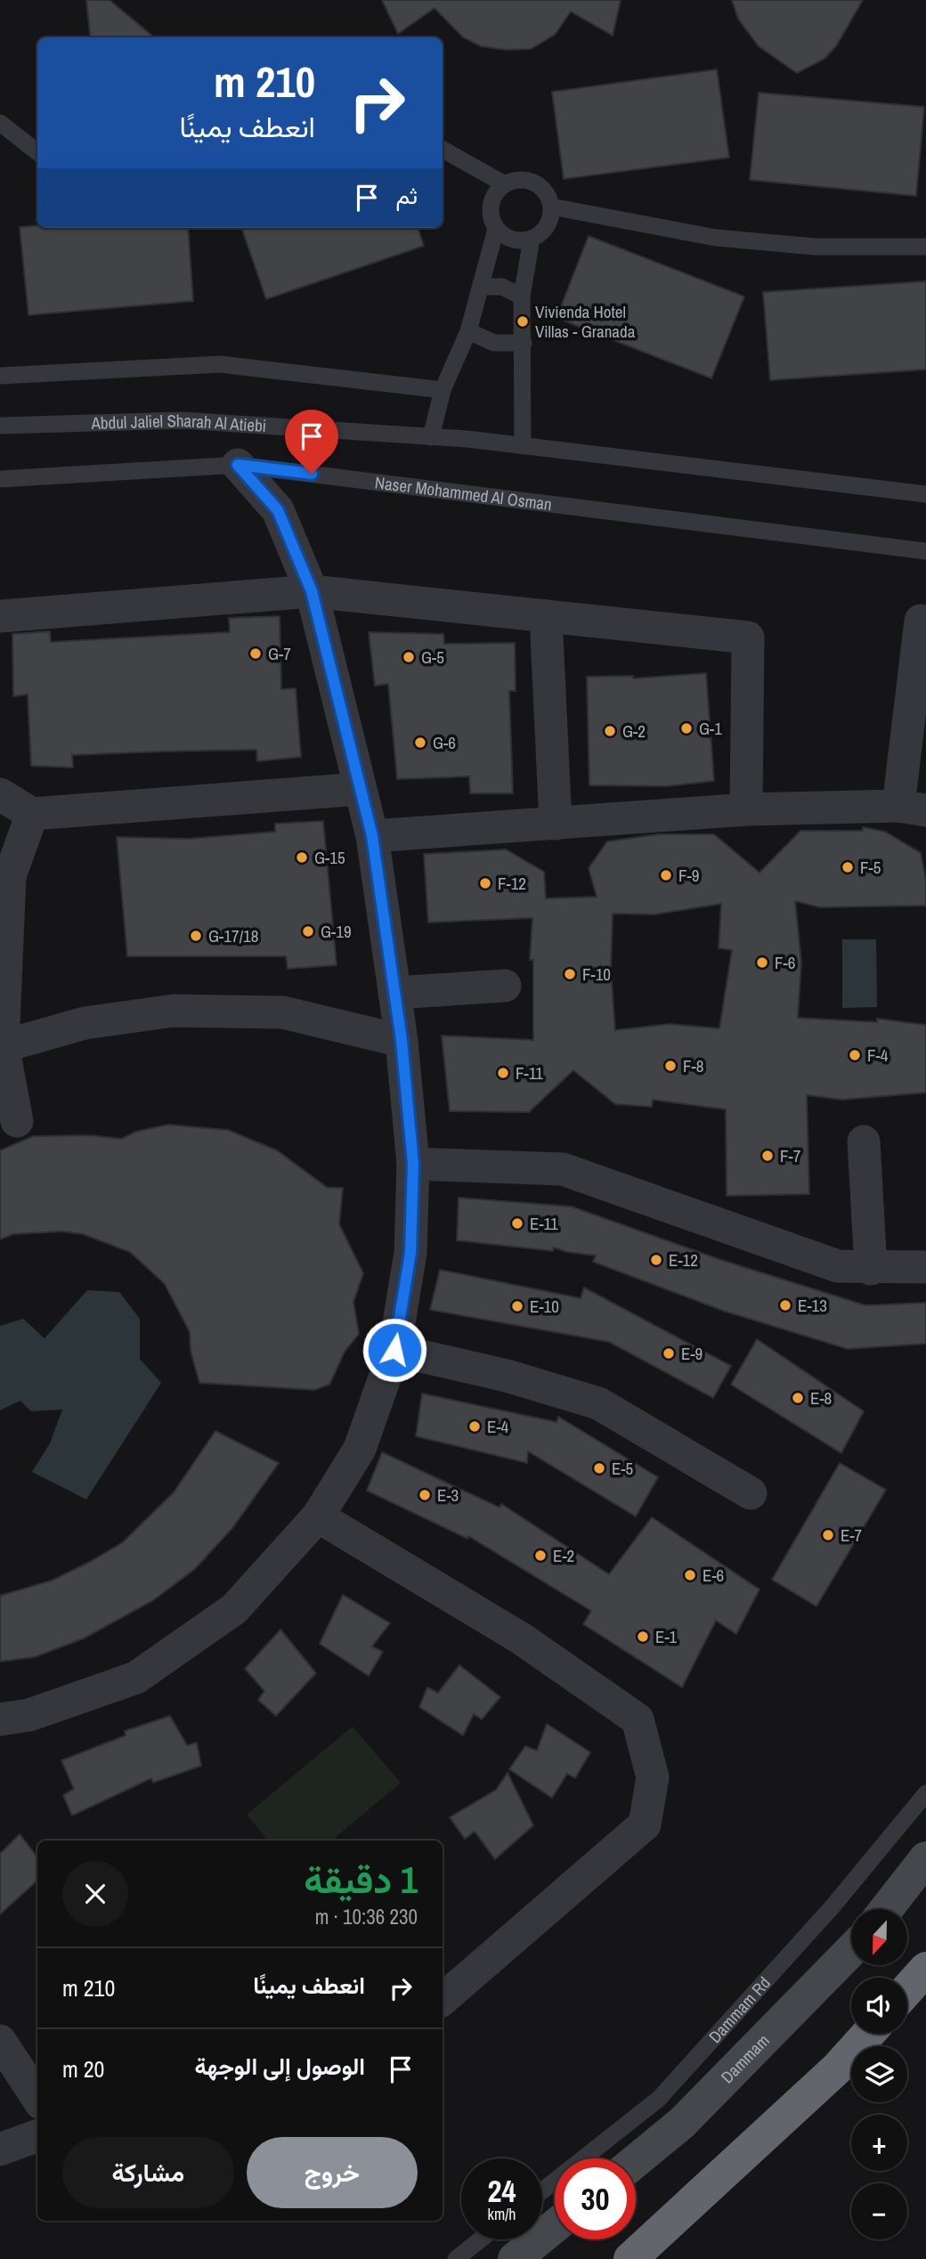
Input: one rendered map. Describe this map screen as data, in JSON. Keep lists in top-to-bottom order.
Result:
{
  "streets": {
    "street": ["Dammam"],
    "lane": ["Abdul Jaliel Sharah Al Atiebi", "Naser Mohammed Al Osman", "Dammam Rd"]
  },
  "places": [
    "Vivienda Hotel Villas - Granada",
    "G-7",
    "G-5",
    "G-1",
    "G-2",
    "G-6",
    "G-15",
    "F-5",
    "F-9",
    "F-12",
    "G-19",
    "G-17/18",
    "F-6",
    "F-10",
    "F-4",
    "F-8",
    "F-11",
    "F-7",
    "E-11",
    "E-12",
    "E-13",
    "E-10",
    "E-9",
    "E-8",
    "E-4",
    "E-5",
    "E-3",
    "E-7",
    "E-2",
    "E-6",
    "E-1"
  ],
  "north": "bottom",
  "page": {
    "turn": ["210 m", "انعطف يمينًا"],
    "then": "ثم",
    "heading": ["1 دقيقة", "230 m · 10:36"],
    "map_buttons": ["+", "−"],
    "list": [
      {
        "name": "انعطف يمينًا",
        "value": "210 m"
      },
      {
        "name": "الوصول إلى الوجهة",
        "value": "20 m"
      }
    ],
    "buttons": ["خروج", "مشاركة"],
    "speed": "24 km/h",
    "limit": "30"
  }
}
